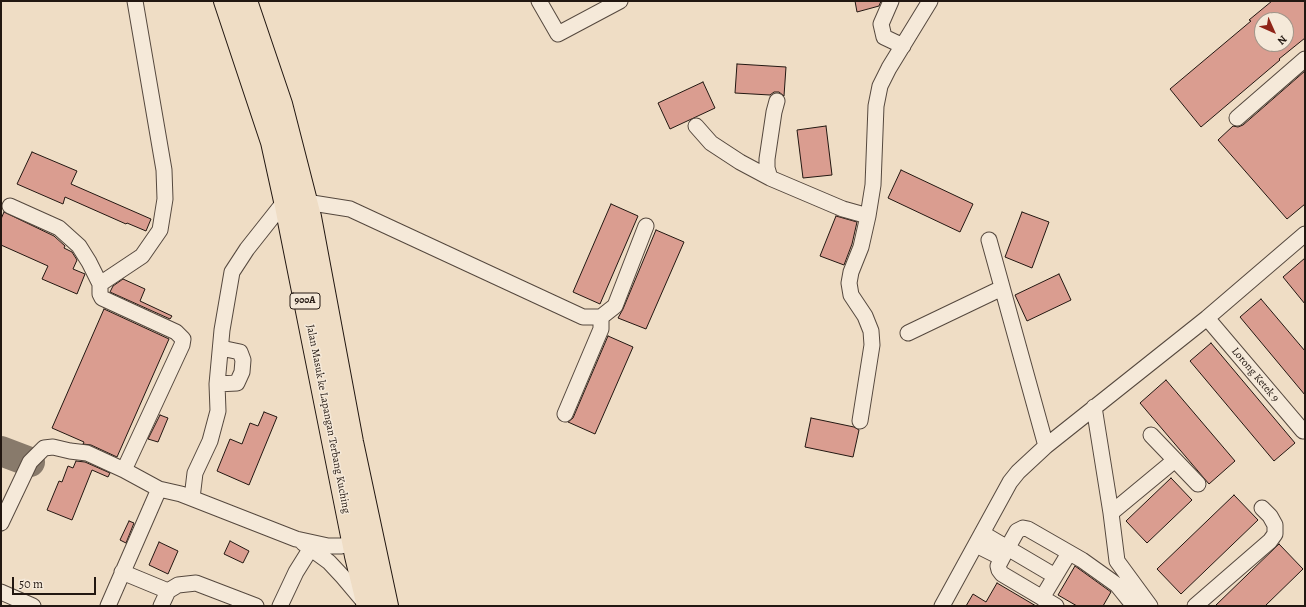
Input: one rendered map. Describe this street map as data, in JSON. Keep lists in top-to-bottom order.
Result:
{
  "streets": {
    "highway": ["900A", "Jalan Masuk ke Lapangan Terbang Kuching"],
    "street": ["Lorong Ketek 9"]
  },
  "scale_bar": "50 m",
  "north": "bottom right"
}
